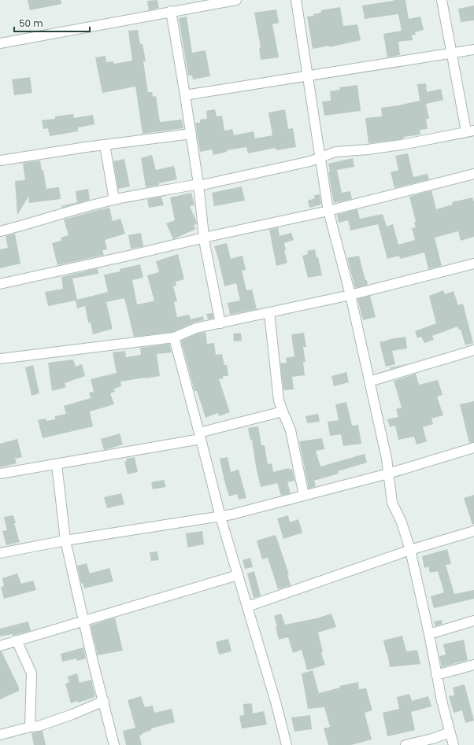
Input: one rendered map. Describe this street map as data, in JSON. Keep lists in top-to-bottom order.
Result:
{
  "scale_bar": "50 m"
}
